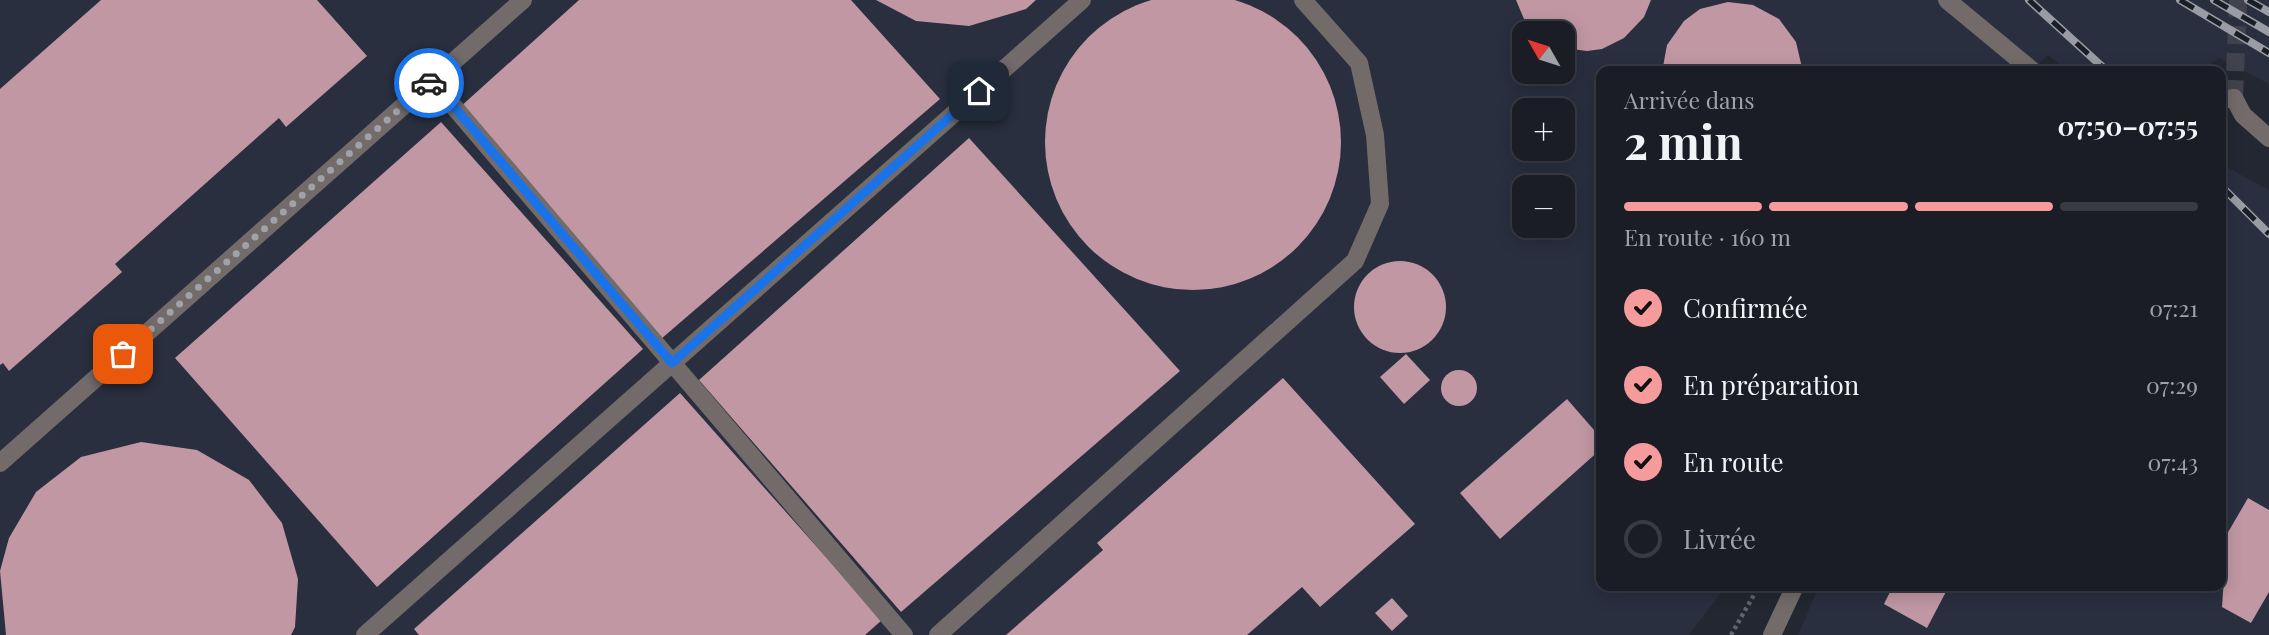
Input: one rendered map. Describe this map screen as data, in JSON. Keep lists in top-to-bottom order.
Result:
{
  "north": "top left",
  "page": {
    "map_buttons": ["+", "−"],
    "heading": ["2 min", "Arrivée dans", "07:50–07:55"],
    "bar": "En route · 160 m",
    "list": [
      ["Confirmée", "07:21"],
      ["En préparation", "07:29"],
      ["En route", "07:43"],
      "Livrée"
    ]
  }
}
